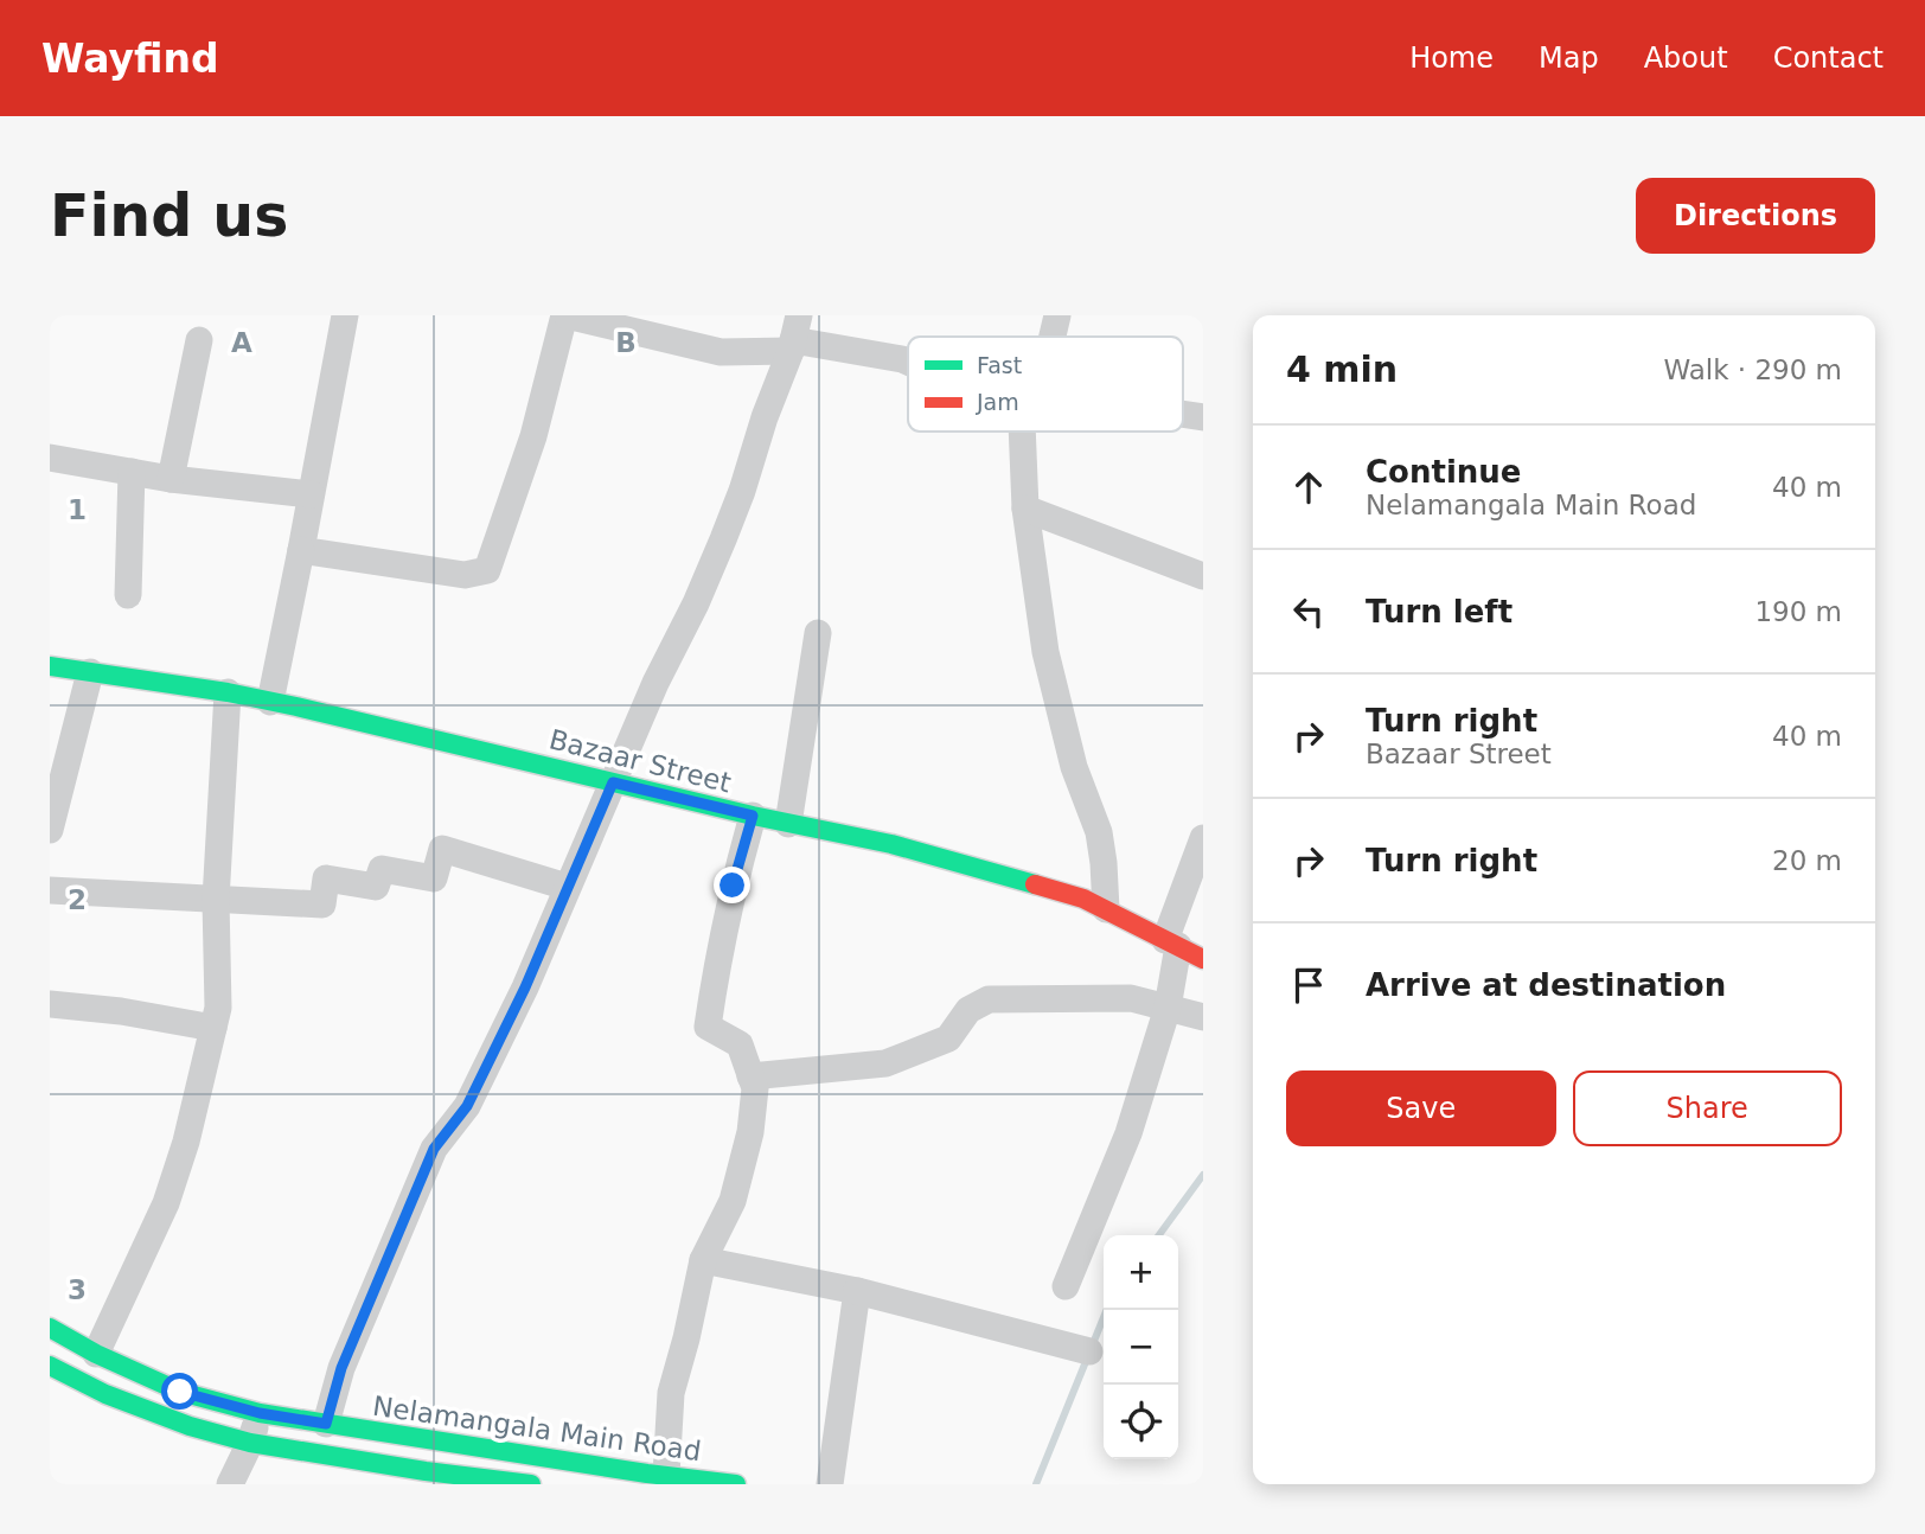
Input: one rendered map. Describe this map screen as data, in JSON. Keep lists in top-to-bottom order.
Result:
{
  "streets": {
    "main road": ["Bazaar Street", "Nelamangala Main Road"]
  },
  "legend": ["Fast", "Jam"],
  "page": {
    "header": "Wayfind",
    "nav": [
      "Home",
      "Map",
      "About",
      "Contact"
    ],
    "buttons": [
      "Directions",
      ["Save", "Share"]
    ],
    "title": "Find us",
    "heading": ["4 min", "Walk · 290 m"],
    "list": [
      ["Continue", "Nelamangala Main Road", "40 m"],
      ["Turn left", "190 m"],
      ["Turn right", "Bazaar Street", "40 m"],
      ["Turn right", "20 m"],
      "Arrive at destination"
    ],
    "map_buttons": ["+", "−"]
  },
  "grid": {
    "columns": ["A", "B"],
    "rows": ["1", "2", "3"]
  }
}
